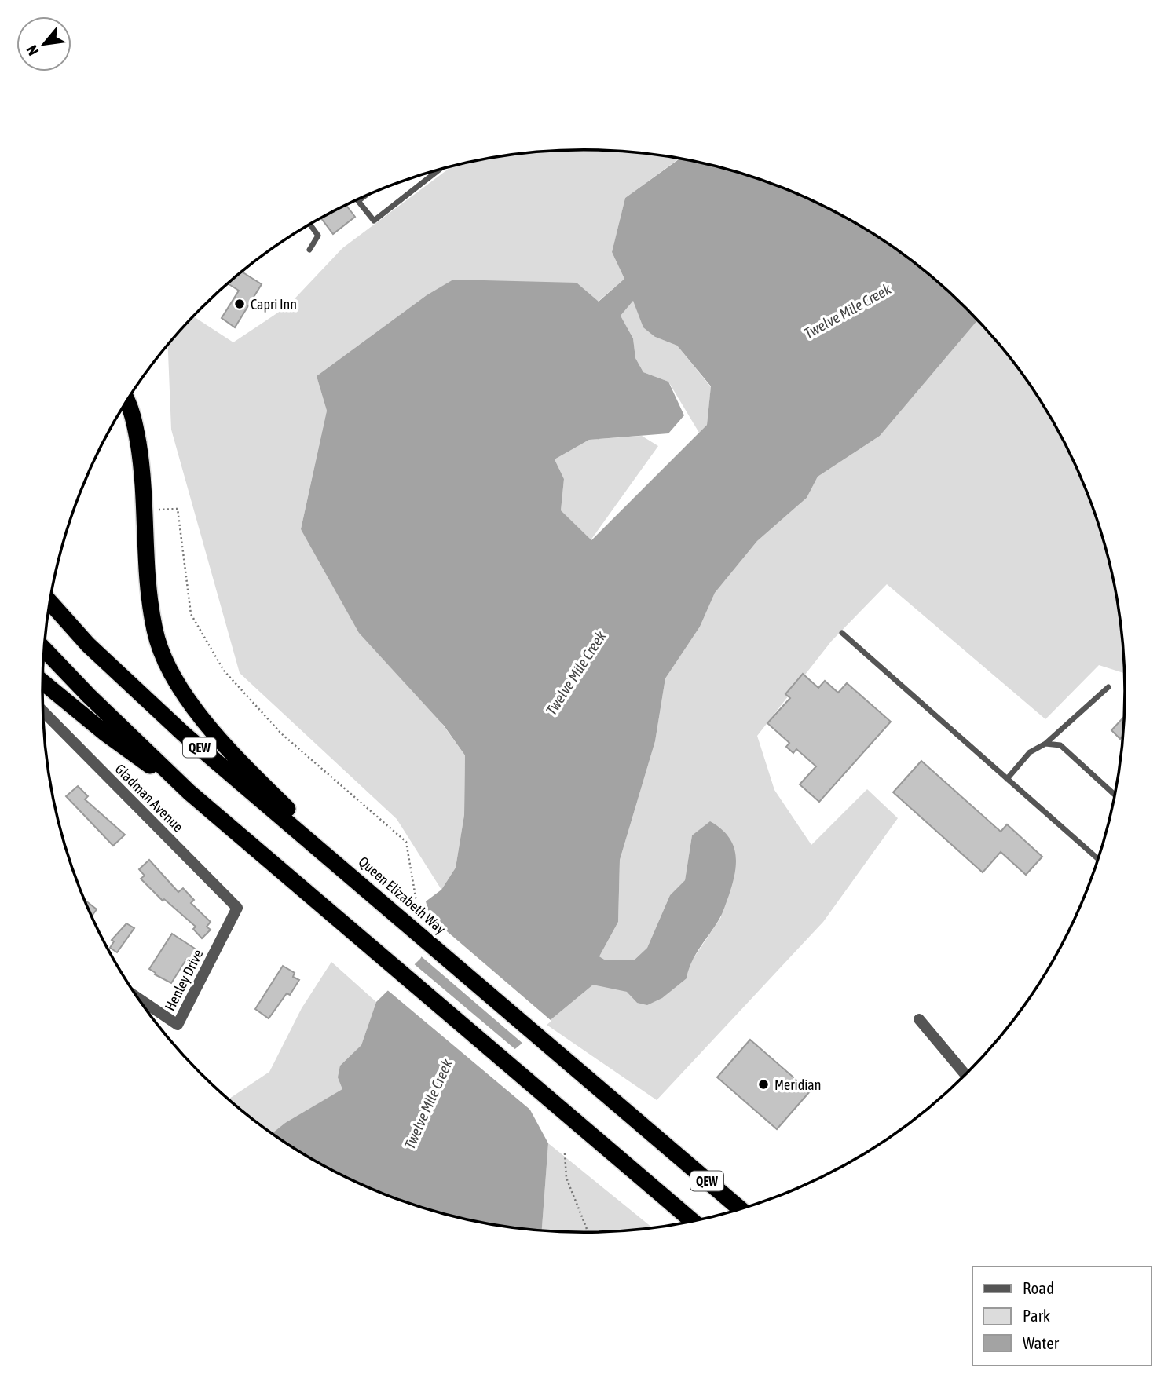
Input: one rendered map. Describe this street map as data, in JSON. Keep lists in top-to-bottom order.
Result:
{
  "streets": {
    "highway": ["QEW", "Queen Elizabeth Way"],
    "street": ["Gladman Avenue", "Henley Drive"]
  },
  "crossings": [
    ["Gladman Avenue", "Henley Drive"]
  ],
  "water": ["Twelve Mile Creek"],
  "places": ["Capri Inn", "Meridian"],
  "legend": ["Road", "Park", "Water"],
  "north": "bottom left"
}
